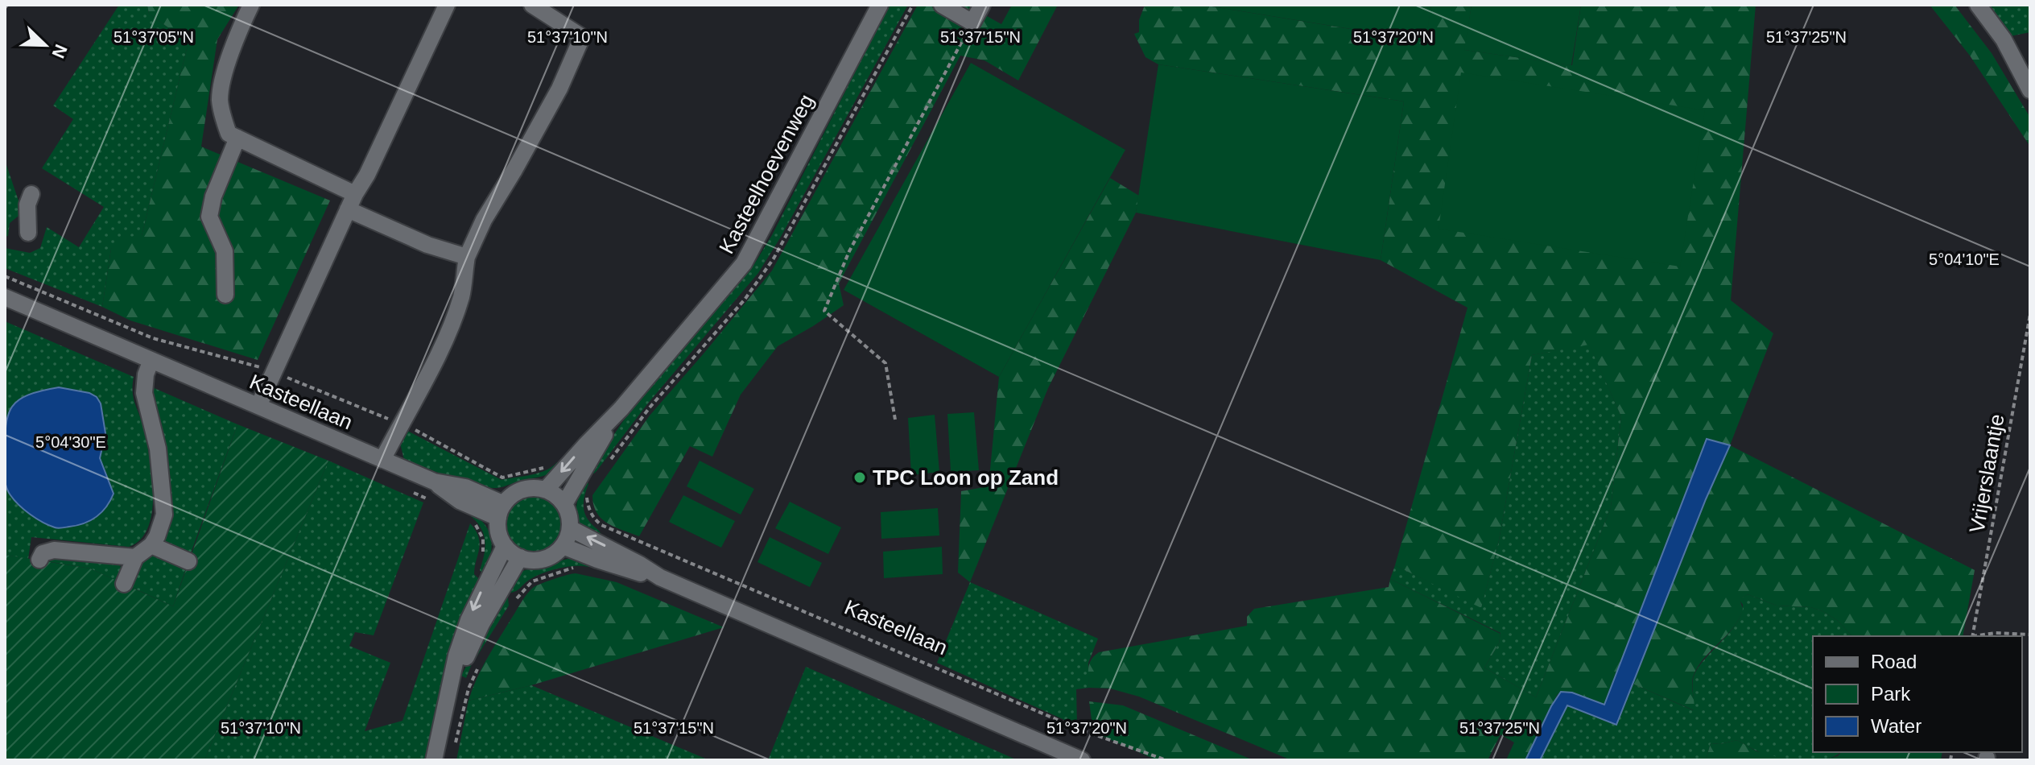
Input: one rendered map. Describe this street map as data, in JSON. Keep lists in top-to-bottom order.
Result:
{
  "streets": {
    "street": ["Kasteelhoevenweg", "Kasteellaan"],
    "path": ["Vrijerslaantje"]
  },
  "crossings": [
    ["Kasteelhoevenweg", "Kasteellaan"]
  ],
  "places": ["TPC Loon op Zand"],
  "legend": ["Road", "Park", "Water"],
  "north": "bottom right",
  "coordinates": [
    "51°37'05\"N",
    "51°37'10\"N",
    "51°37'15\"N",
    "51°37'20\"N",
    "51°37'25\"N",
    "5°04'10\"E",
    "5°04'30\"E"
  ]
}
